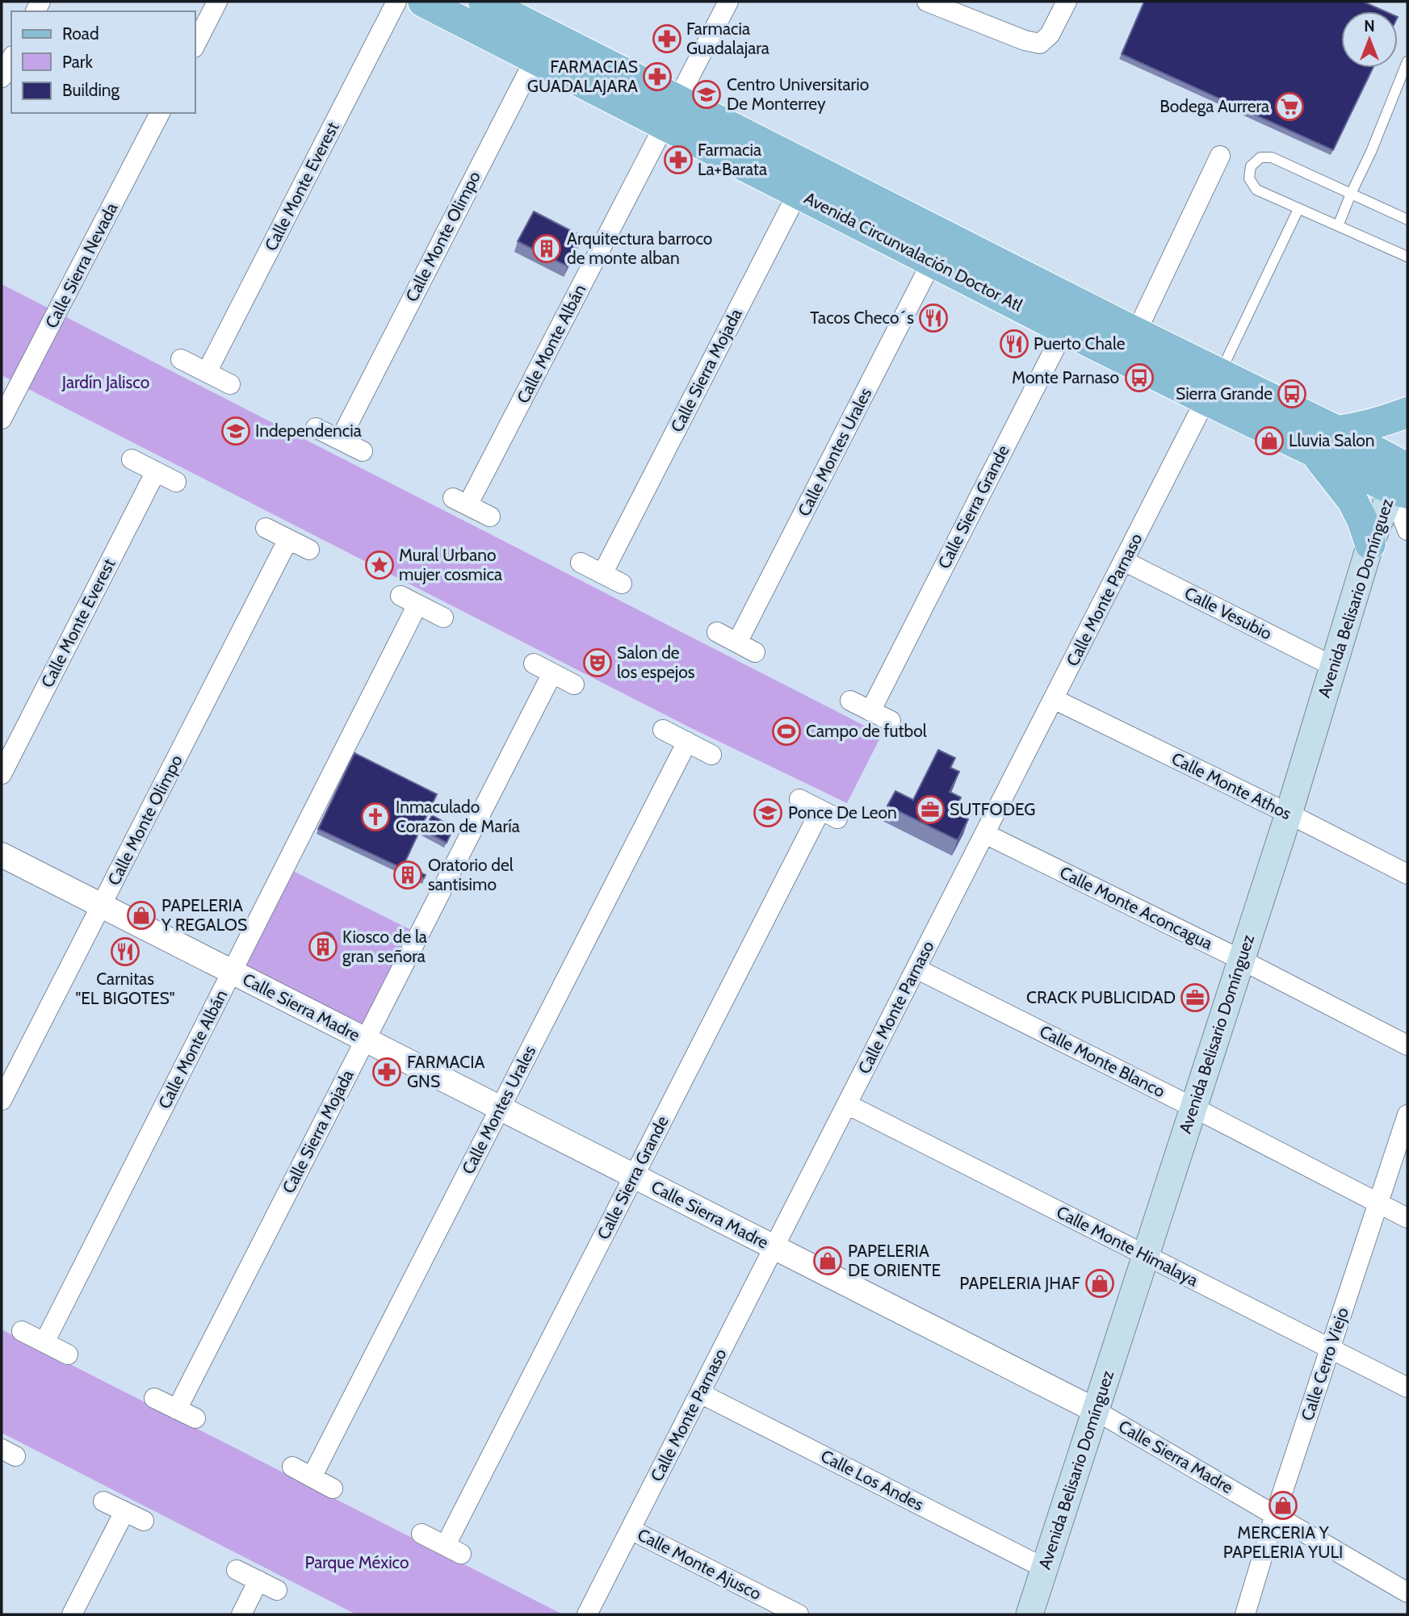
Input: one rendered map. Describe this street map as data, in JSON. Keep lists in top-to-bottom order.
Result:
{
  "streets": {
    "main road": ["Avenida Circunvalación Doctor Atl", "Avenida Belisario Domínguez"],
    "street": [
      "Calle Monte Everest",
      "Calle Monte Olimpo",
      "Calle Sierra Nevada",
      "Calle Monte Albán",
      "Calle Sierra Mojada",
      "Calle Montes Urales",
      "Calle Sierra Grande",
      "Calle Monte Parnaso",
      "Calle Vesubio",
      "Calle Monte Athos",
      "Calle Monte Aconcagua",
      "Calle Sierra Madre",
      "Calle Monte Blanco",
      "Calle Monte Himalaya",
      "Calle Cerro Viejo",
      "Calle Los Andes",
      "Calle Monte Ajusco"
    ]
  },
  "crossings": [
    ["Calle Monte Olimpo", "Avenida Circunvalación Doctor Atl"],
    ["Calle Monte Olimpo", "Calle Sierra Madre"],
    ["Avenida Circunvalación Doctor Atl", "Calle Monte Albán"],
    ["Avenida Circunvalación Doctor Atl", "Calle Sierra Mojada"],
    ["Avenida Circunvalación Doctor Atl", "Calle Montes Urales"],
    ["Avenida Circunvalación Doctor Atl", "Calle Sierra Grande"],
    ["Avenida Circunvalación Doctor Atl", "Avenida Belisario Domínguez"],
    ["Avenida Circunvalación Doctor Atl", "Calle Monte Parnaso"],
    ["Calle Monte Albán", "Calle Sierra Madre"],
    ["Calle Sierra Mojada", "Calle Sierra Madre"],
    ["Calle Montes Urales", "Calle Sierra Madre"],
    ["Calle Sierra Grande", "Calle Sierra Madre"],
    ["Avenida Belisario Domínguez", "Calle Vesubio"],
    ["Avenida Belisario Domínguez", "Calle Monte Athos"],
    ["Avenida Belisario Domínguez", "Calle Monte Aconcagua"],
    ["Avenida Belisario Domínguez", "Calle Sierra Madre"],
    ["Avenida Belisario Domínguez", "Calle Monte Blanco"],
    ["Avenida Belisario Domínguez", "Calle Monte Himalaya"],
    ["Avenida Belisario Domínguez", "Calle Los Andes"],
    ["Calle Monte Parnaso", "Calle Vesubio"],
    ["Calle Monte Parnaso", "Calle Monte Athos"],
    ["Calle Monte Parnaso", "Calle Monte Aconcagua"],
    ["Calle Monte Parnaso", "Calle Sierra Madre"],
    ["Calle Monte Parnaso", "Calle Monte Blanco"],
    ["Calle Monte Parnaso", "Calle Monte Himalaya"],
    ["Calle Monte Parnaso", "Calle Los Andes"],
    ["Calle Monte Parnaso", "Calle Monte Ajusco"],
    ["Calle Sierra Madre", "Calle Cerro Viejo"],
    ["Calle Monte Blanco", "Calle Cerro Viejo"],
    ["Calle Monte Himalaya", "Calle Cerro Viejo"]
  ],
  "parks": ["Jardín Jalisco", "Parque México"],
  "places": {
    "pharmacy": [
      "Farmacia Guadalajara",
      "FARMACIAS GUADALAJARA",
      "Farmacia La+Barata",
      "FARMACIA GNS"
    ],
    "school or university": ["Centro Universitario De Monterrey", "Independencia", "Ponce De Leon"],
    "supermarket": ["Bodega Aurrera"],
    "building": ["Arquitectura barroco de monte alban", "Oratorio del santisimo", "Kiosco de la gran señora"],
    "restaurant": ["Tacos Checo´s", "Puerto Chale", "Carnitas \"EL BIGOTES\""],
    "bus stop": ["Monte Parnaso", "Sierra Grande"],
    "shop": [
      "Lluvia Salon",
      "PAPELERIA Y REGALOS",
      "PAPELERIA DE ORIENTE",
      "PAPELERIA JHAF",
      "MERCERIA Y PAPELERIA YULI"
    ],
    "place": ["Mural Urbano mujer cosmica"],
    "theatre": ["Salon de los espejos"],
    "sports": ["Campo de futbol"],
    "office": ["SUTFODEG", "CRACK PUBLICIDAD"],
    "church": ["Inmaculado Corazon de María"]
  },
  "legend": ["Road", "Park", "Building"],
  "north": "top"
}
